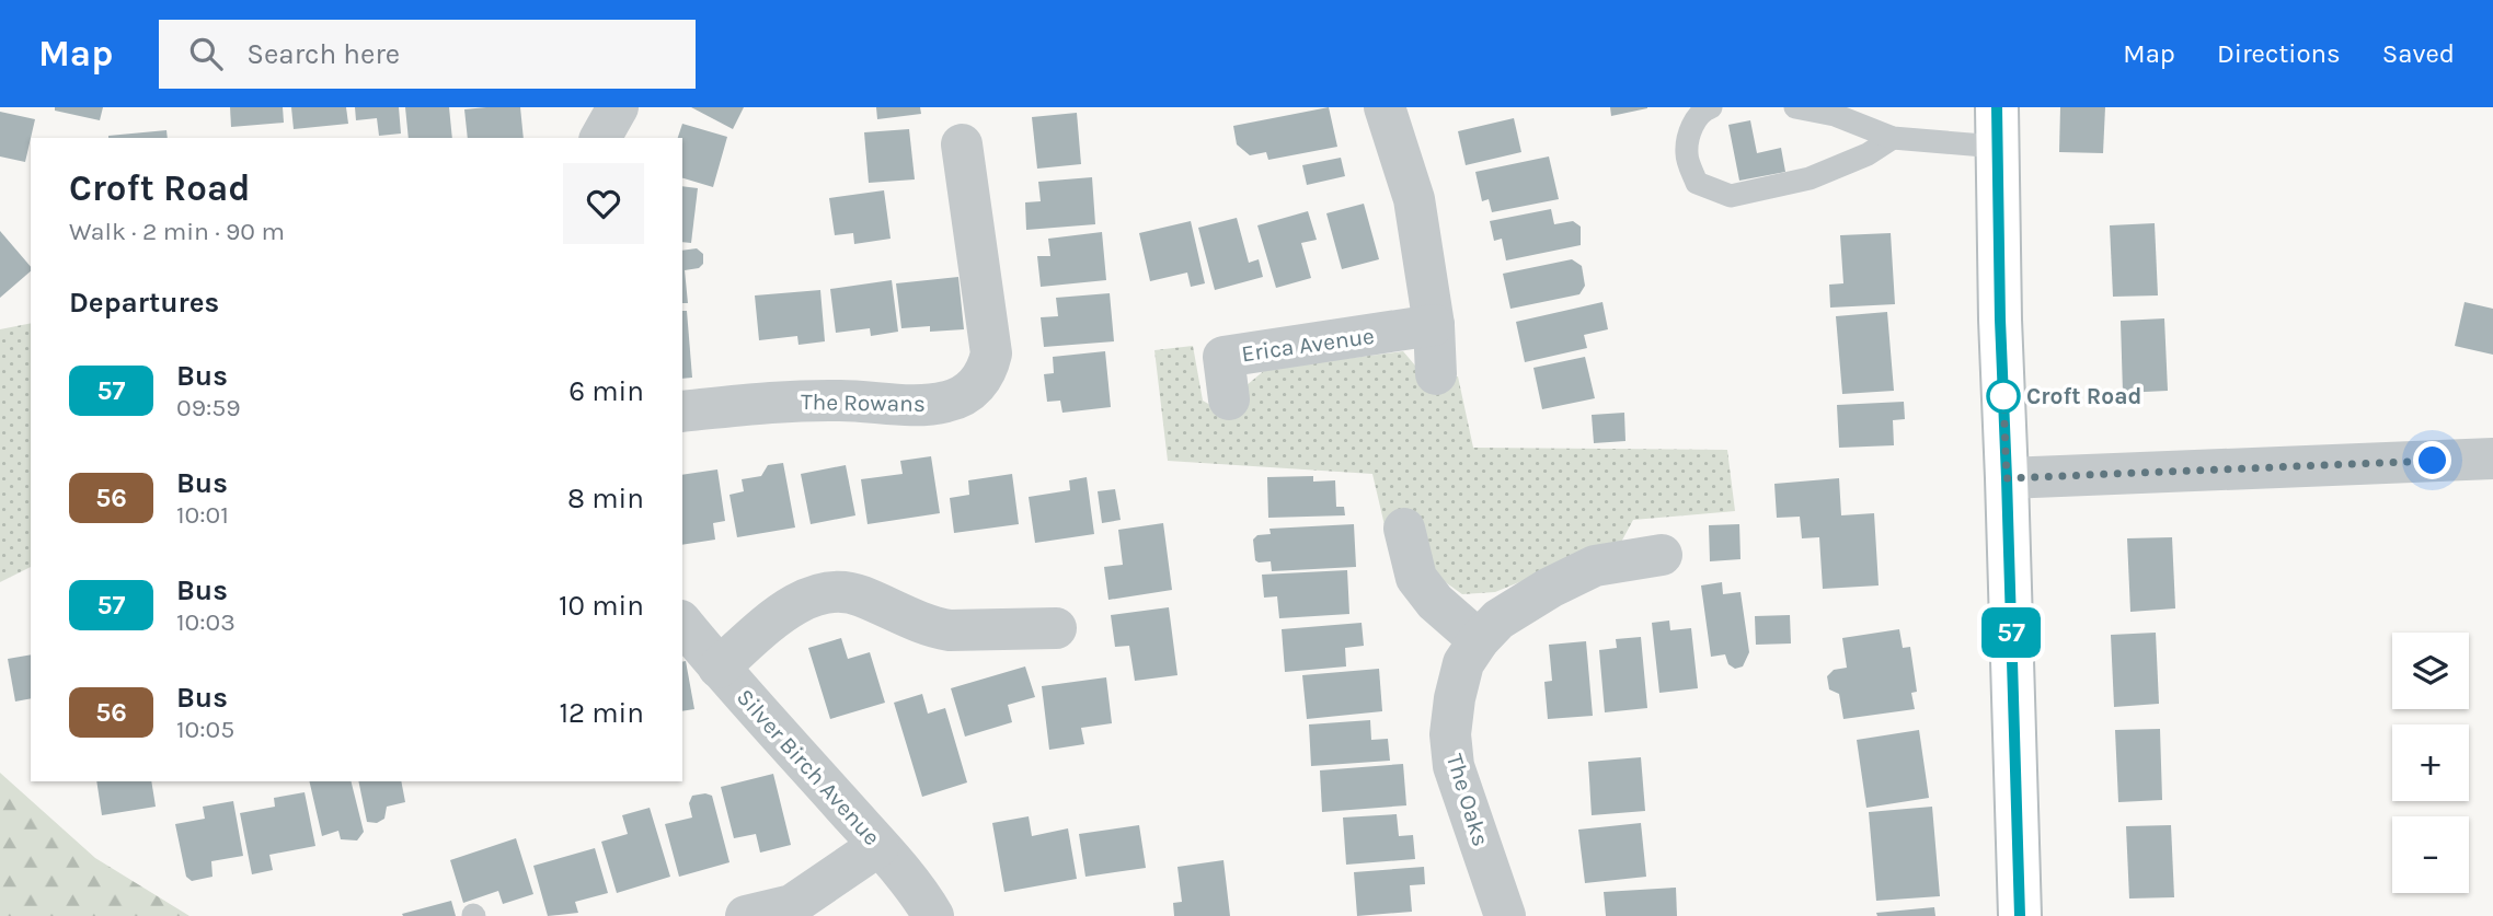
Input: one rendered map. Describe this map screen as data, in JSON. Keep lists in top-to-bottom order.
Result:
{
  "streets": {
    "street": [
      "Erica Avenue",
      "The Rowans",
      "Silver Birch Avenue",
      "The Oaks"
    ]
  },
  "places": ["Croft Road"],
  "lines": ["bus line 57"],
  "page": {
    "header": "Map",
    "search": "Search here",
    "nav": ["Map", "Directions", "Saved"],
    "on_map": "57",
    "heading": [
      ["Croft Road", "Walk · 2 min · 90 m"],
      "Departures"
    ],
    "list": [
      {
        "mark": "57",
        "name": "Bus",
        "note": "09:59",
        "value": "6 min"
      },
      {
        "mark": "56",
        "name": "Bus",
        "note": "10:01",
        "value": "8 min"
      },
      {
        "mark": "57",
        "name": "Bus",
        "note": "10:03",
        "value": "10 min"
      },
      {
        "mark": "56",
        "name": "Bus",
        "note": "10:05",
        "value": "12 min"
      }
    ],
    "map_buttons": ["+", "−"]
  }
}
